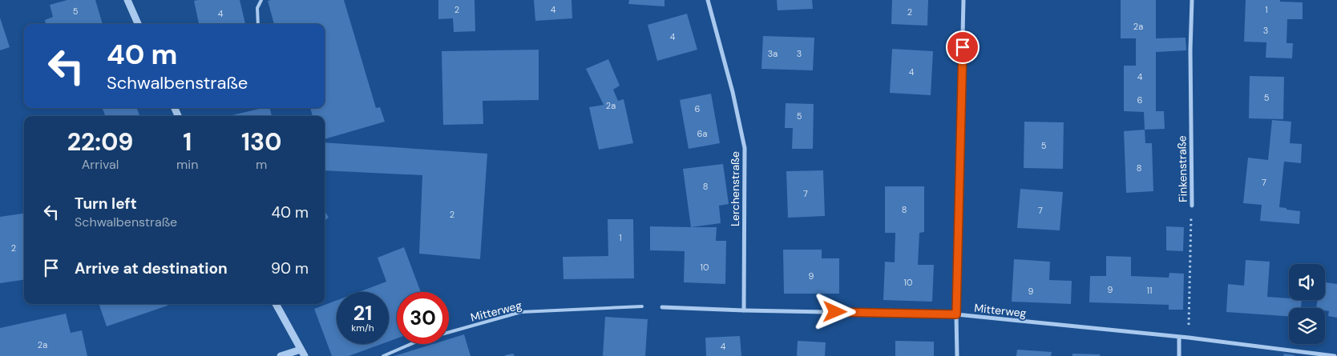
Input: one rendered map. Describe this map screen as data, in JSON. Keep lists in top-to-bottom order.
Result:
{
  "streets": {
    "street": ["Finkenstraße", "Lerchenstraße", "Mitterweg"]
  },
  "crossings": [
    ["Finkenstraße", "Mitterweg"],
    ["Lerchenstraße", "Mitterweg"]
  ],
  "house_numbers": [
    "2",
    "4",
    "1",
    "5",
    "2",
    "4",
    "2a",
    "3",
    "4",
    "3a",
    "3",
    "4",
    "4",
    "5",
    "6",
    "2a",
    "6",
    "5",
    "6a",
    "5",
    "8",
    "7",
    "8",
    "7",
    "8",
    "7",
    "2",
    "1",
    "2",
    "10",
    "9",
    "10",
    "9",
    "11",
    "9",
    "2a",
    "4"
  ],
  "page": {
    "turn": ["40 m", "Schwalbenstraße"],
    "eta": [
      "22:09",
      "Arrival",
      "1",
      "min",
      "130",
      "m"
    ],
    "list": [
      {
        "name": "Turn left",
        "note": "Schwalbenstraße",
        "value": "40 m"
      },
      {
        "name": "Arrive at destination",
        "value": "90 m"
      }
    ],
    "speed": "21 km/h",
    "limit": "30"
  }
}
